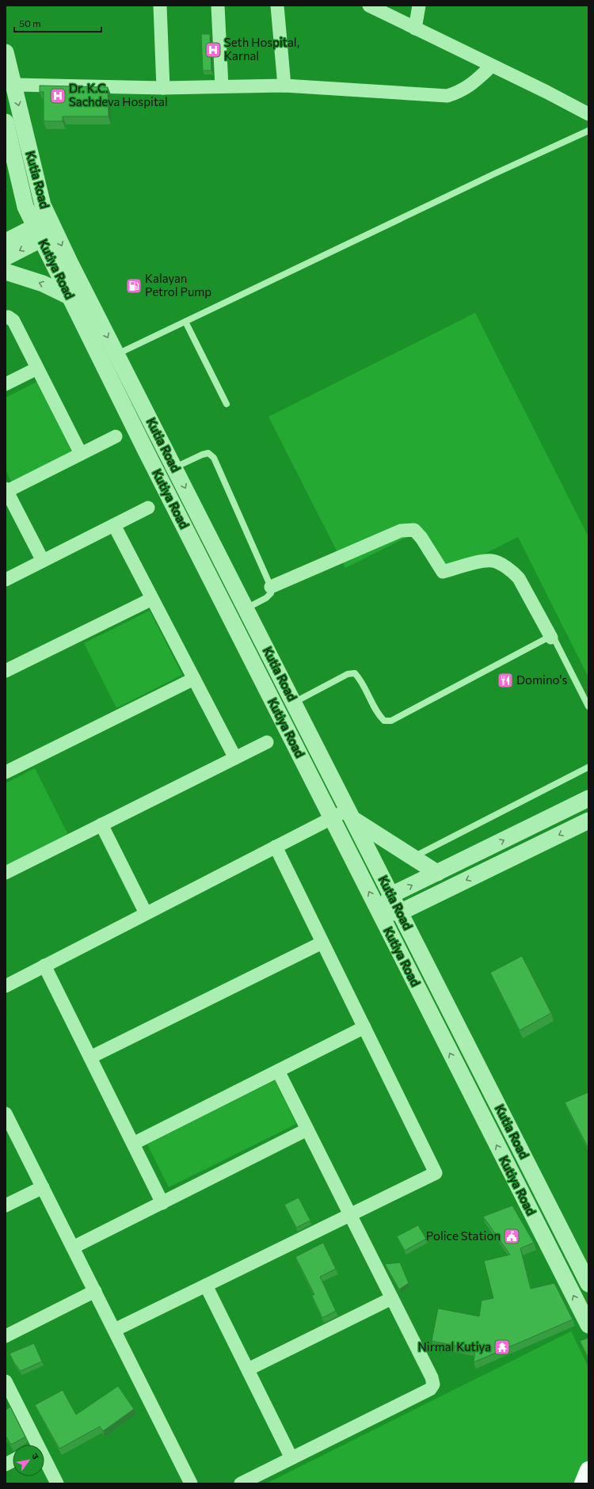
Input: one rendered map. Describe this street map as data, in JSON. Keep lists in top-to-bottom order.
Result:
{
  "streets": {
    "street": ["Kutia Road", "Kutiya Road"]
  },
  "places": {
    "hospital": ["Seth Hospital, Karnal", "Dr. K.C. Sachdeva Hospital"],
    "fuel station": ["Kalayan Petrol Pump"],
    "restaurant": ["Domino's"],
    "public building": ["Police Station"],
    "temple": ["Nirmal Kutiya"]
  },
  "scale_bar": "50 m",
  "north": "top right"
}
